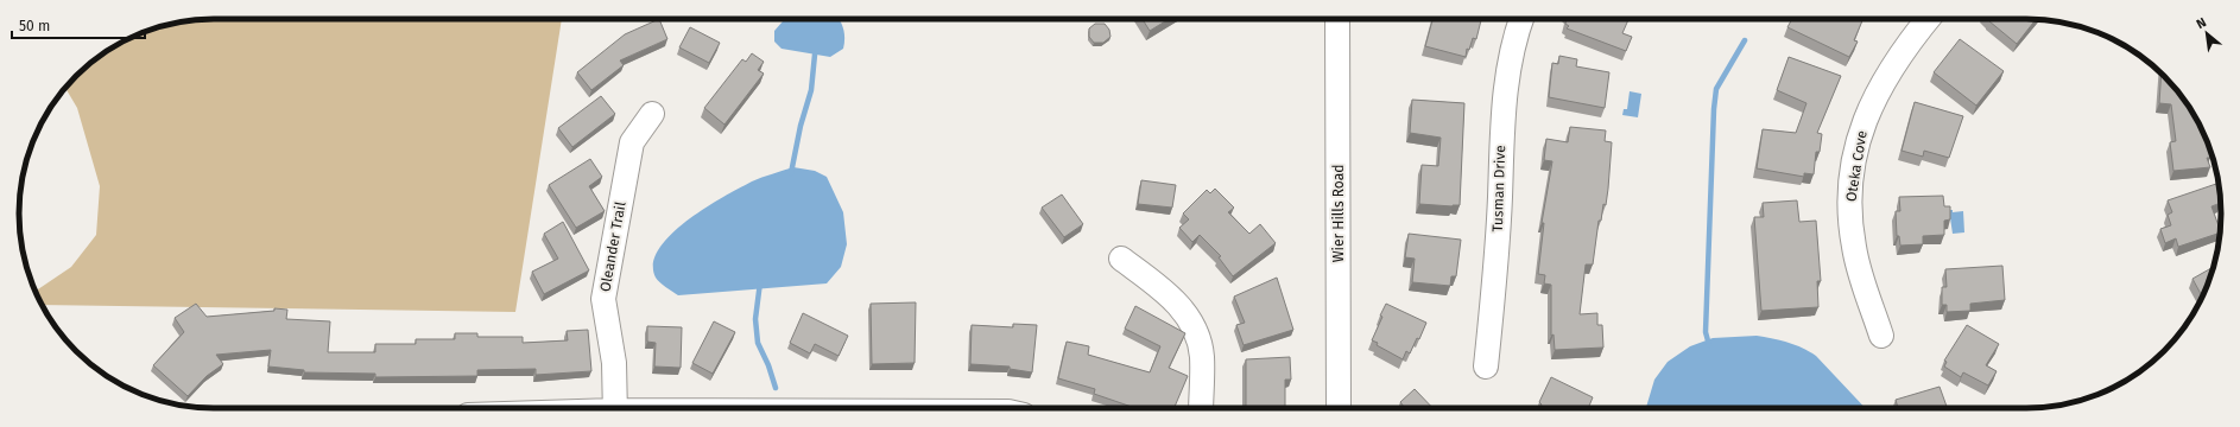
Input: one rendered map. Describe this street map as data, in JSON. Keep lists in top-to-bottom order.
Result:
{
  "streets": {
    "street": [
      "Oteka Cove",
      "Tusman Drive",
      "Wier Hills Road",
      "Oleander Trail"
    ]
  },
  "scale_bar": "50 m",
  "north": "top left"
}
